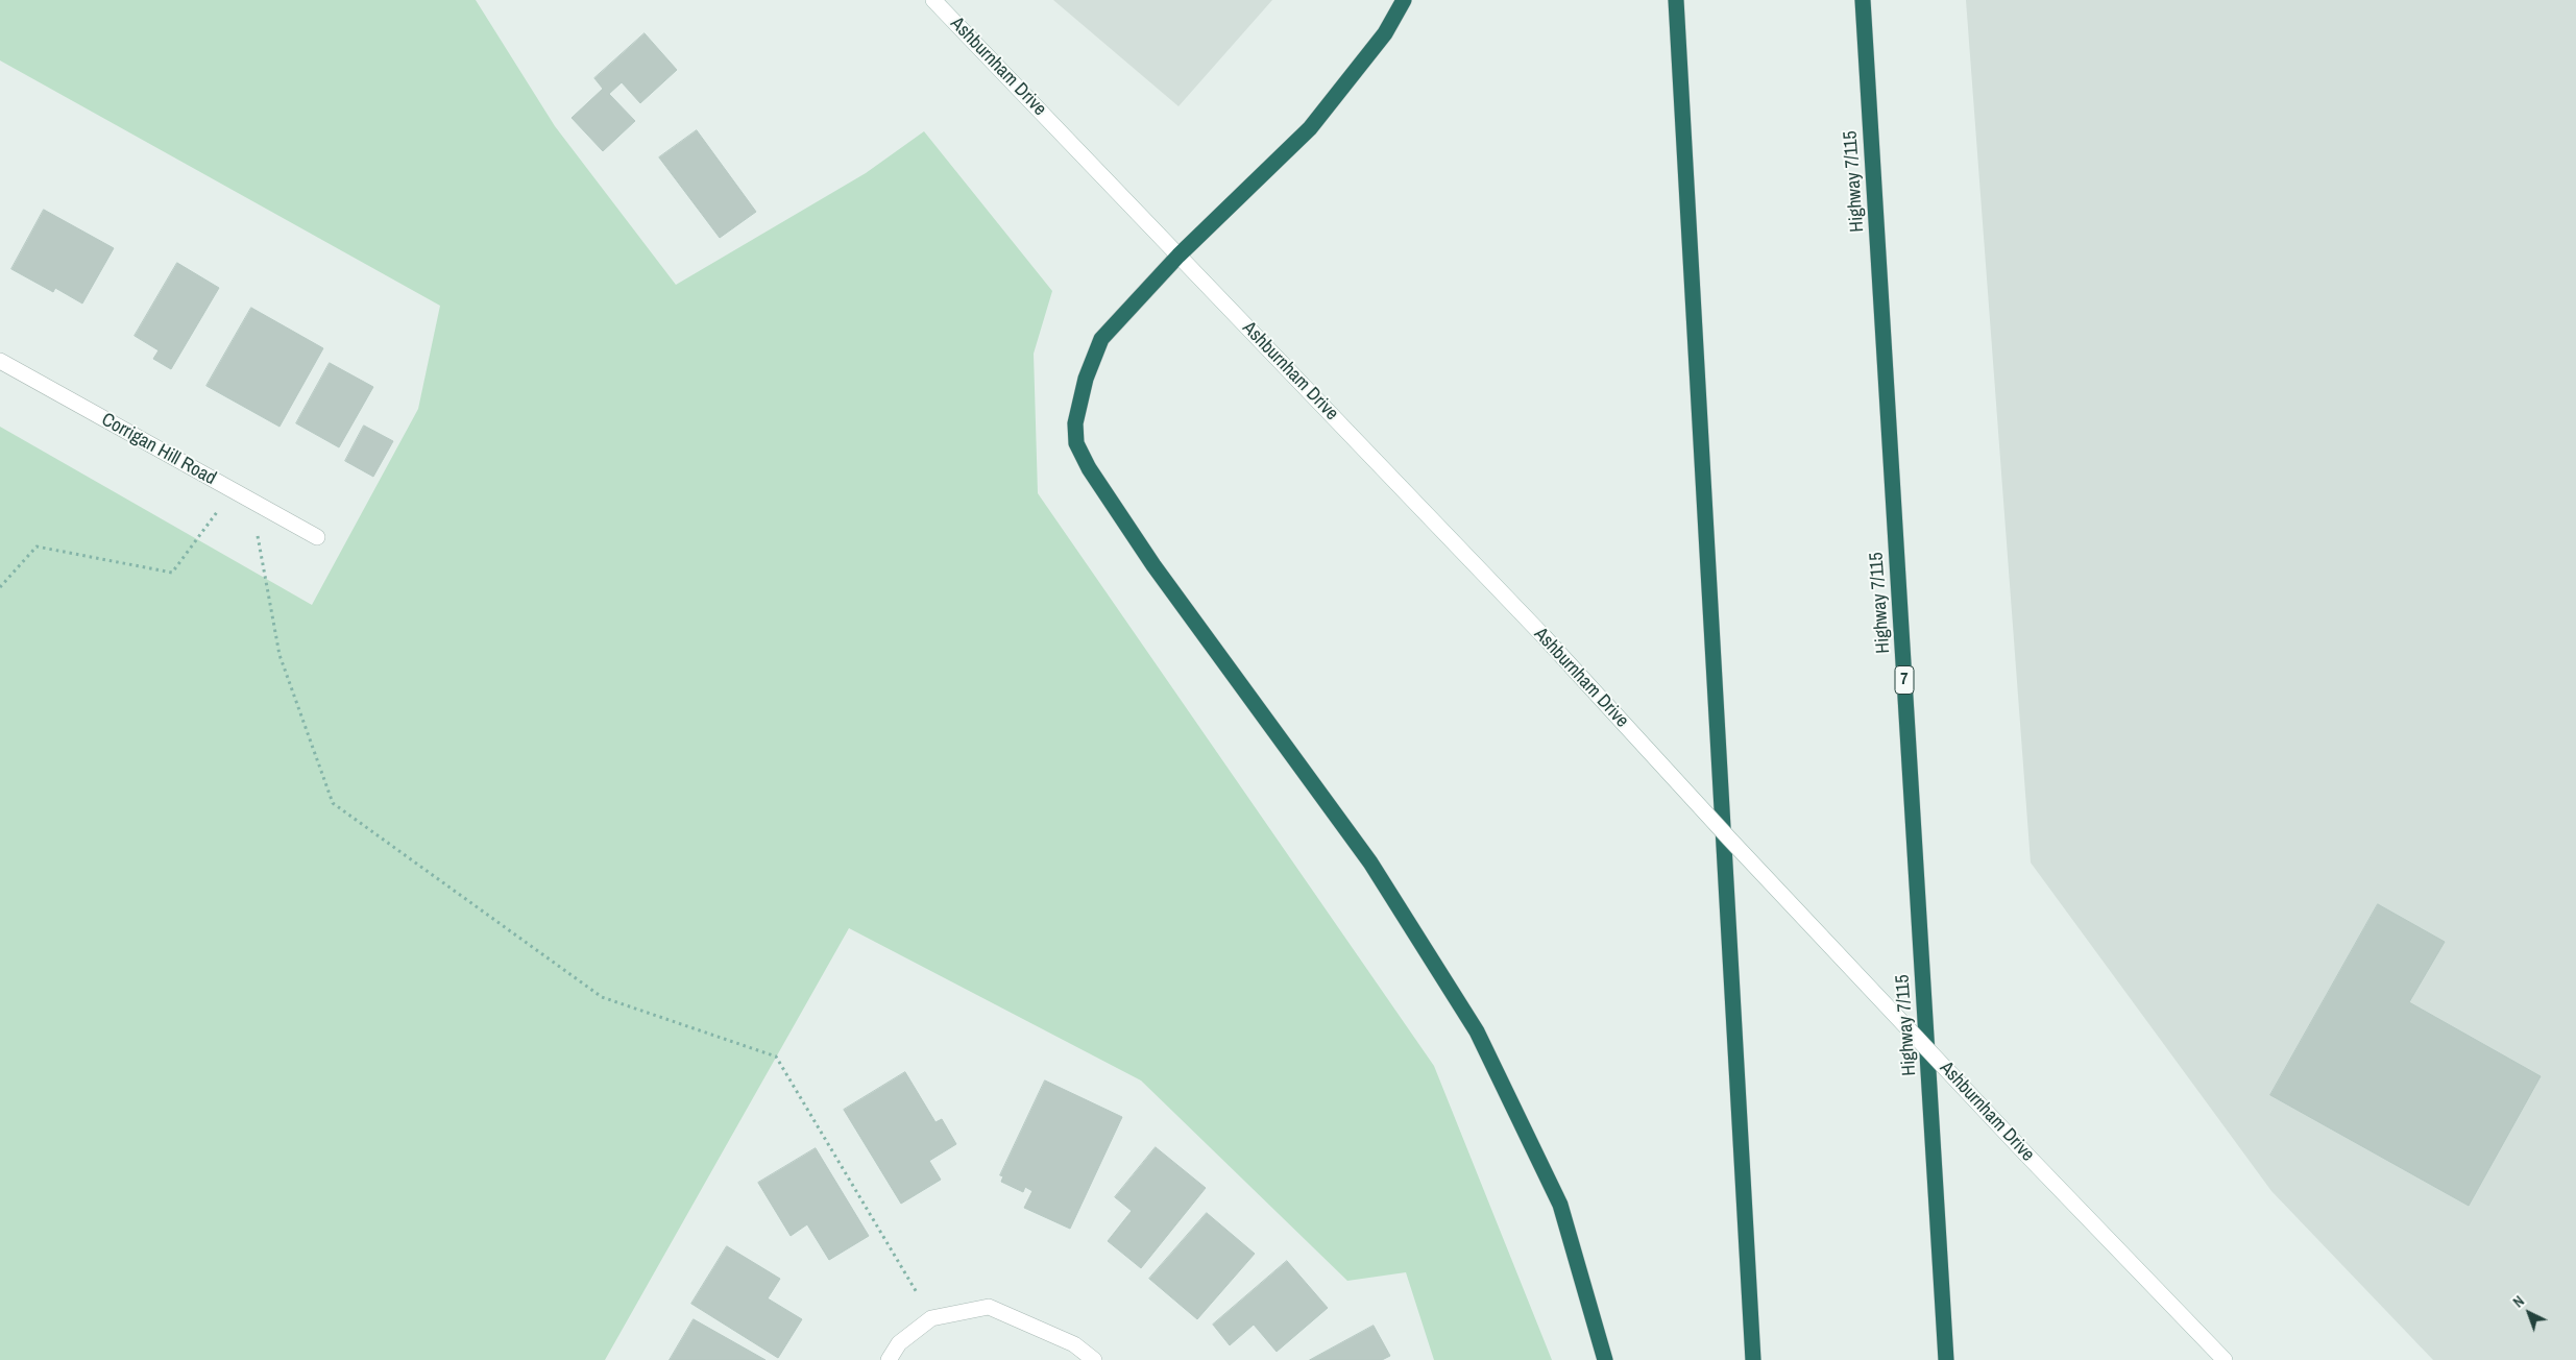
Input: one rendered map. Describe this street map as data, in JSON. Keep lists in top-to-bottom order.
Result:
{
  "streets": {
    "highway": ["Highway 7/115", "7"],
    "main road": ["Ashburnham Drive", "Corrigan Hill Road"]
  },
  "north": "top left"
}
